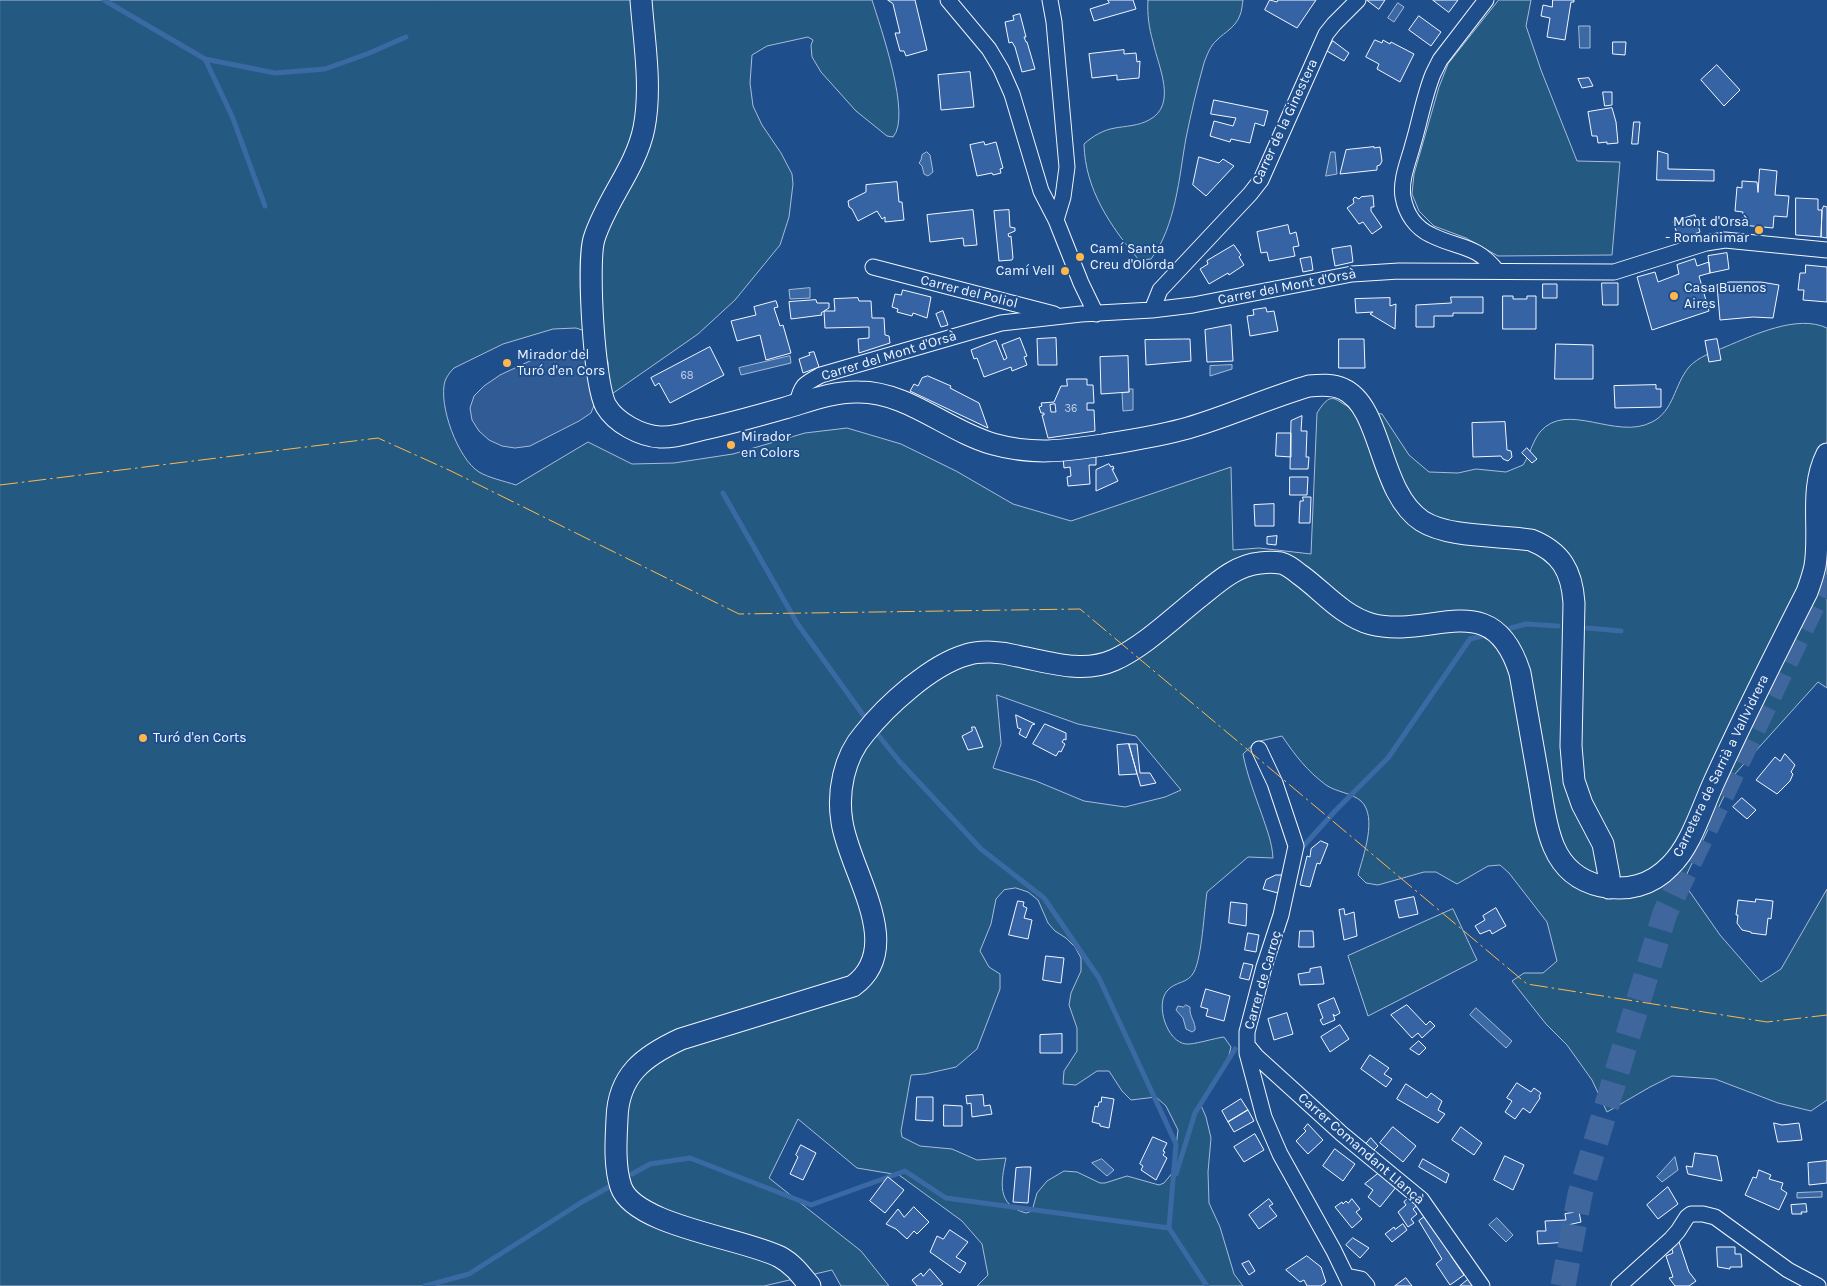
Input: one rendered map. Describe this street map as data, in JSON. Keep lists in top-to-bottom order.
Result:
{
  "streets": {
    "main road": ["Carretera de Sarrià a Vallvidrera"],
    "street": [
      "Carrer de la Ginestera",
      "Carrer del Mont d'Orsà",
      "Carrer del Poliol",
      "Carrer de Carroç",
      "Carrer Comandant Llançà"
    ]
  },
  "crossings": [
    ["Carrer de la Ginestera", "Carrer del Mont d'Orsà"],
    ["Carrer del Mont d'Orsà", "Carrer del Poliol"],
    ["Carrer de Carroç", "Carrer Comandant Llançà"]
  ],
  "places": [
    "Mont d'Orsà - Romanimar",
    "Camí Santa Creu d'Olorda",
    "Camí Vell",
    "Casa Buenos Aires",
    "Mirador del Turó d'en Cors",
    "Mirador en Colors",
    "Turó d'en Corts"
  ],
  "house_numbers": ["68", "36"]
}
